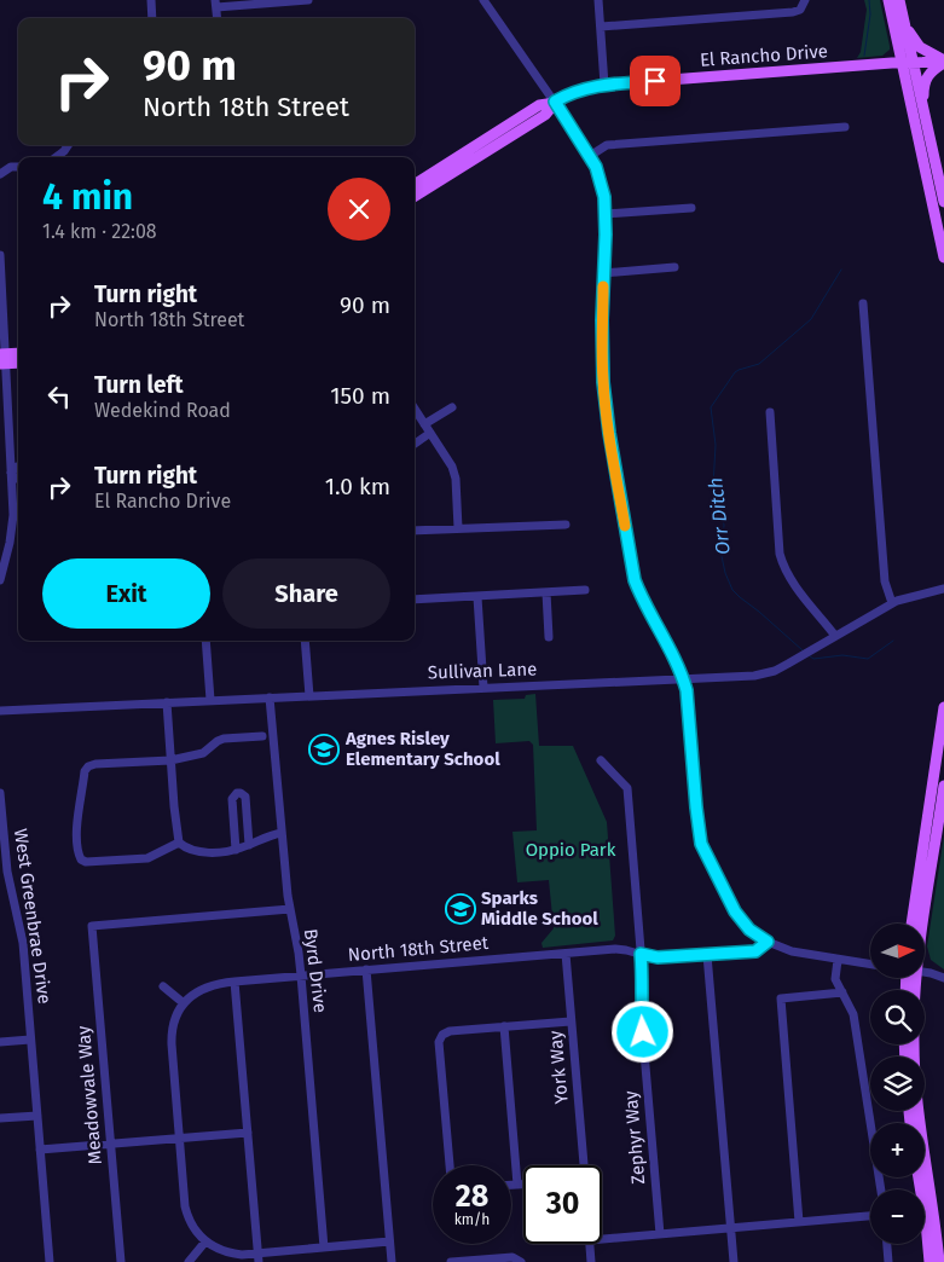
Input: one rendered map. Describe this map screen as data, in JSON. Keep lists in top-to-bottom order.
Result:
{
  "streets": {
    "main road": ["El Rancho Drive"],
    "street": [
      "Sullivan Lane",
      "West Greenbrae Drive",
      "North 18th Street",
      "Byrd Drive",
      "York Way",
      "Meadowvale Way",
      "Zephyr Way"
    ]
  },
  "crossings": [
    ["Sullivan Lane", "Byrd Drive"],
    ["North 18th Street", "Byrd Drive"],
    ["North 18th Street", "York Way"],
    ["North 18th Street", "Zephyr Way"],
    ["Byrd Drive", "Meadowvale Way"]
  ],
  "water": ["Orr Ditch"],
  "parks": ["Oppio Park"],
  "places": {
    "school or university": ["Agnes Risley Elementary School", "Sparks Middle School"]
  },
  "north": "right",
  "page": {
    "turn": ["90 m", "North 18th Street"],
    "heading": ["4 min", "1.4 km · 22:08"],
    "list": [
      {
        "name": "Turn right",
        "note": "North 18th Street",
        "value": "90 m"
      },
      {
        "name": "Turn left",
        "note": "Wedekind Road",
        "value": "150 m"
      },
      {
        "name": "Turn right",
        "note": "El Rancho Drive",
        "value": "1.0 km"
      }
    ],
    "buttons": ["Exit", "Share"],
    "map_buttons": ["+", "−"],
    "speed": "28 km/h",
    "limit": "30"
  }
}
